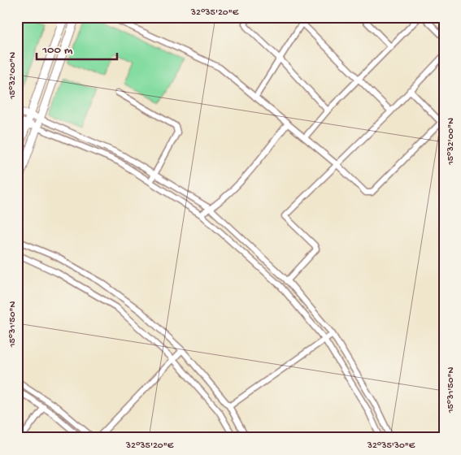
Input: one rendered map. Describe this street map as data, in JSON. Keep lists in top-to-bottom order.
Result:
{
  "scale_bar": "100 m",
  "coordinates": [
    "32°35'20\"E",
    "15°32'00\"N",
    "15°31'50\"N",
    "32°35'30\"E"
  ]
}
